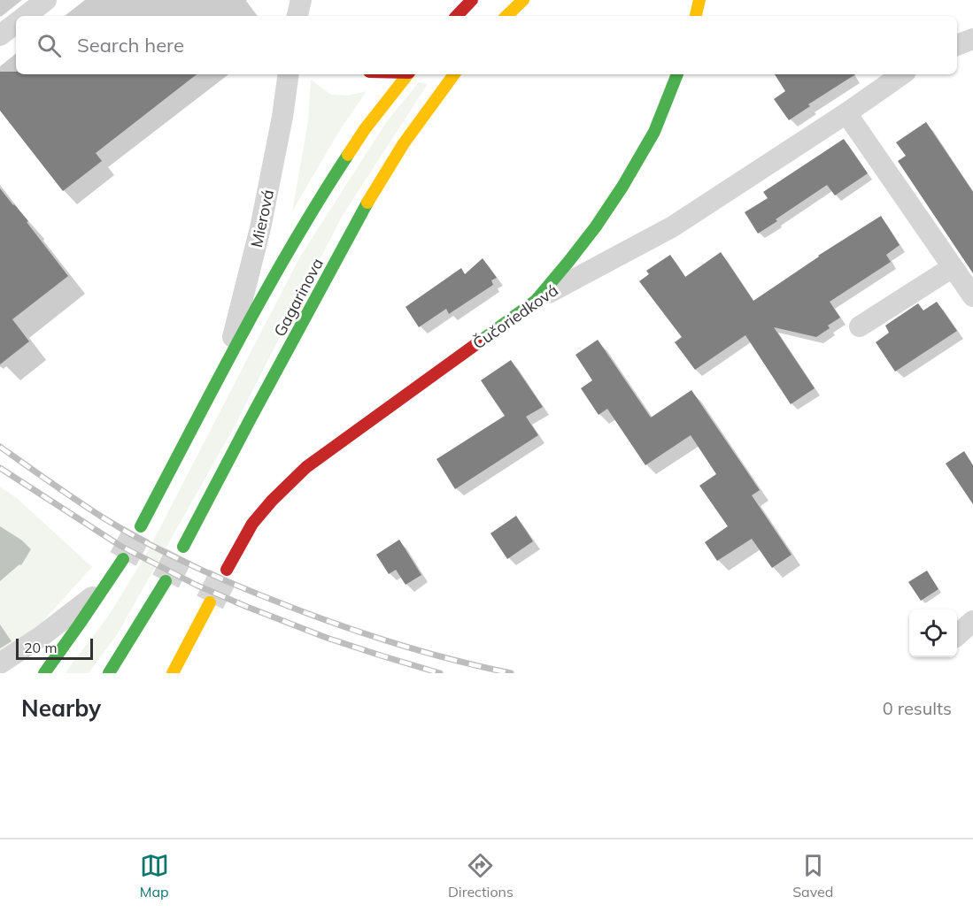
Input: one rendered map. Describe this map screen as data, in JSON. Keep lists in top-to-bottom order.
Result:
{
  "streets": {
    "main road": ["Gagarinova", "Čučoriedková"],
    "street": ["Mierová"]
  },
  "crossings": [
    ["Mierová", "Gagarinova"]
  ],
  "scale_bar": "20 m",
  "page": {
    "search": "Search here",
    "scale": "20 m",
    "heading": ["Nearby", "0 results"],
    "nav": ["Map", "Directions", "Saved"]
  }
}
